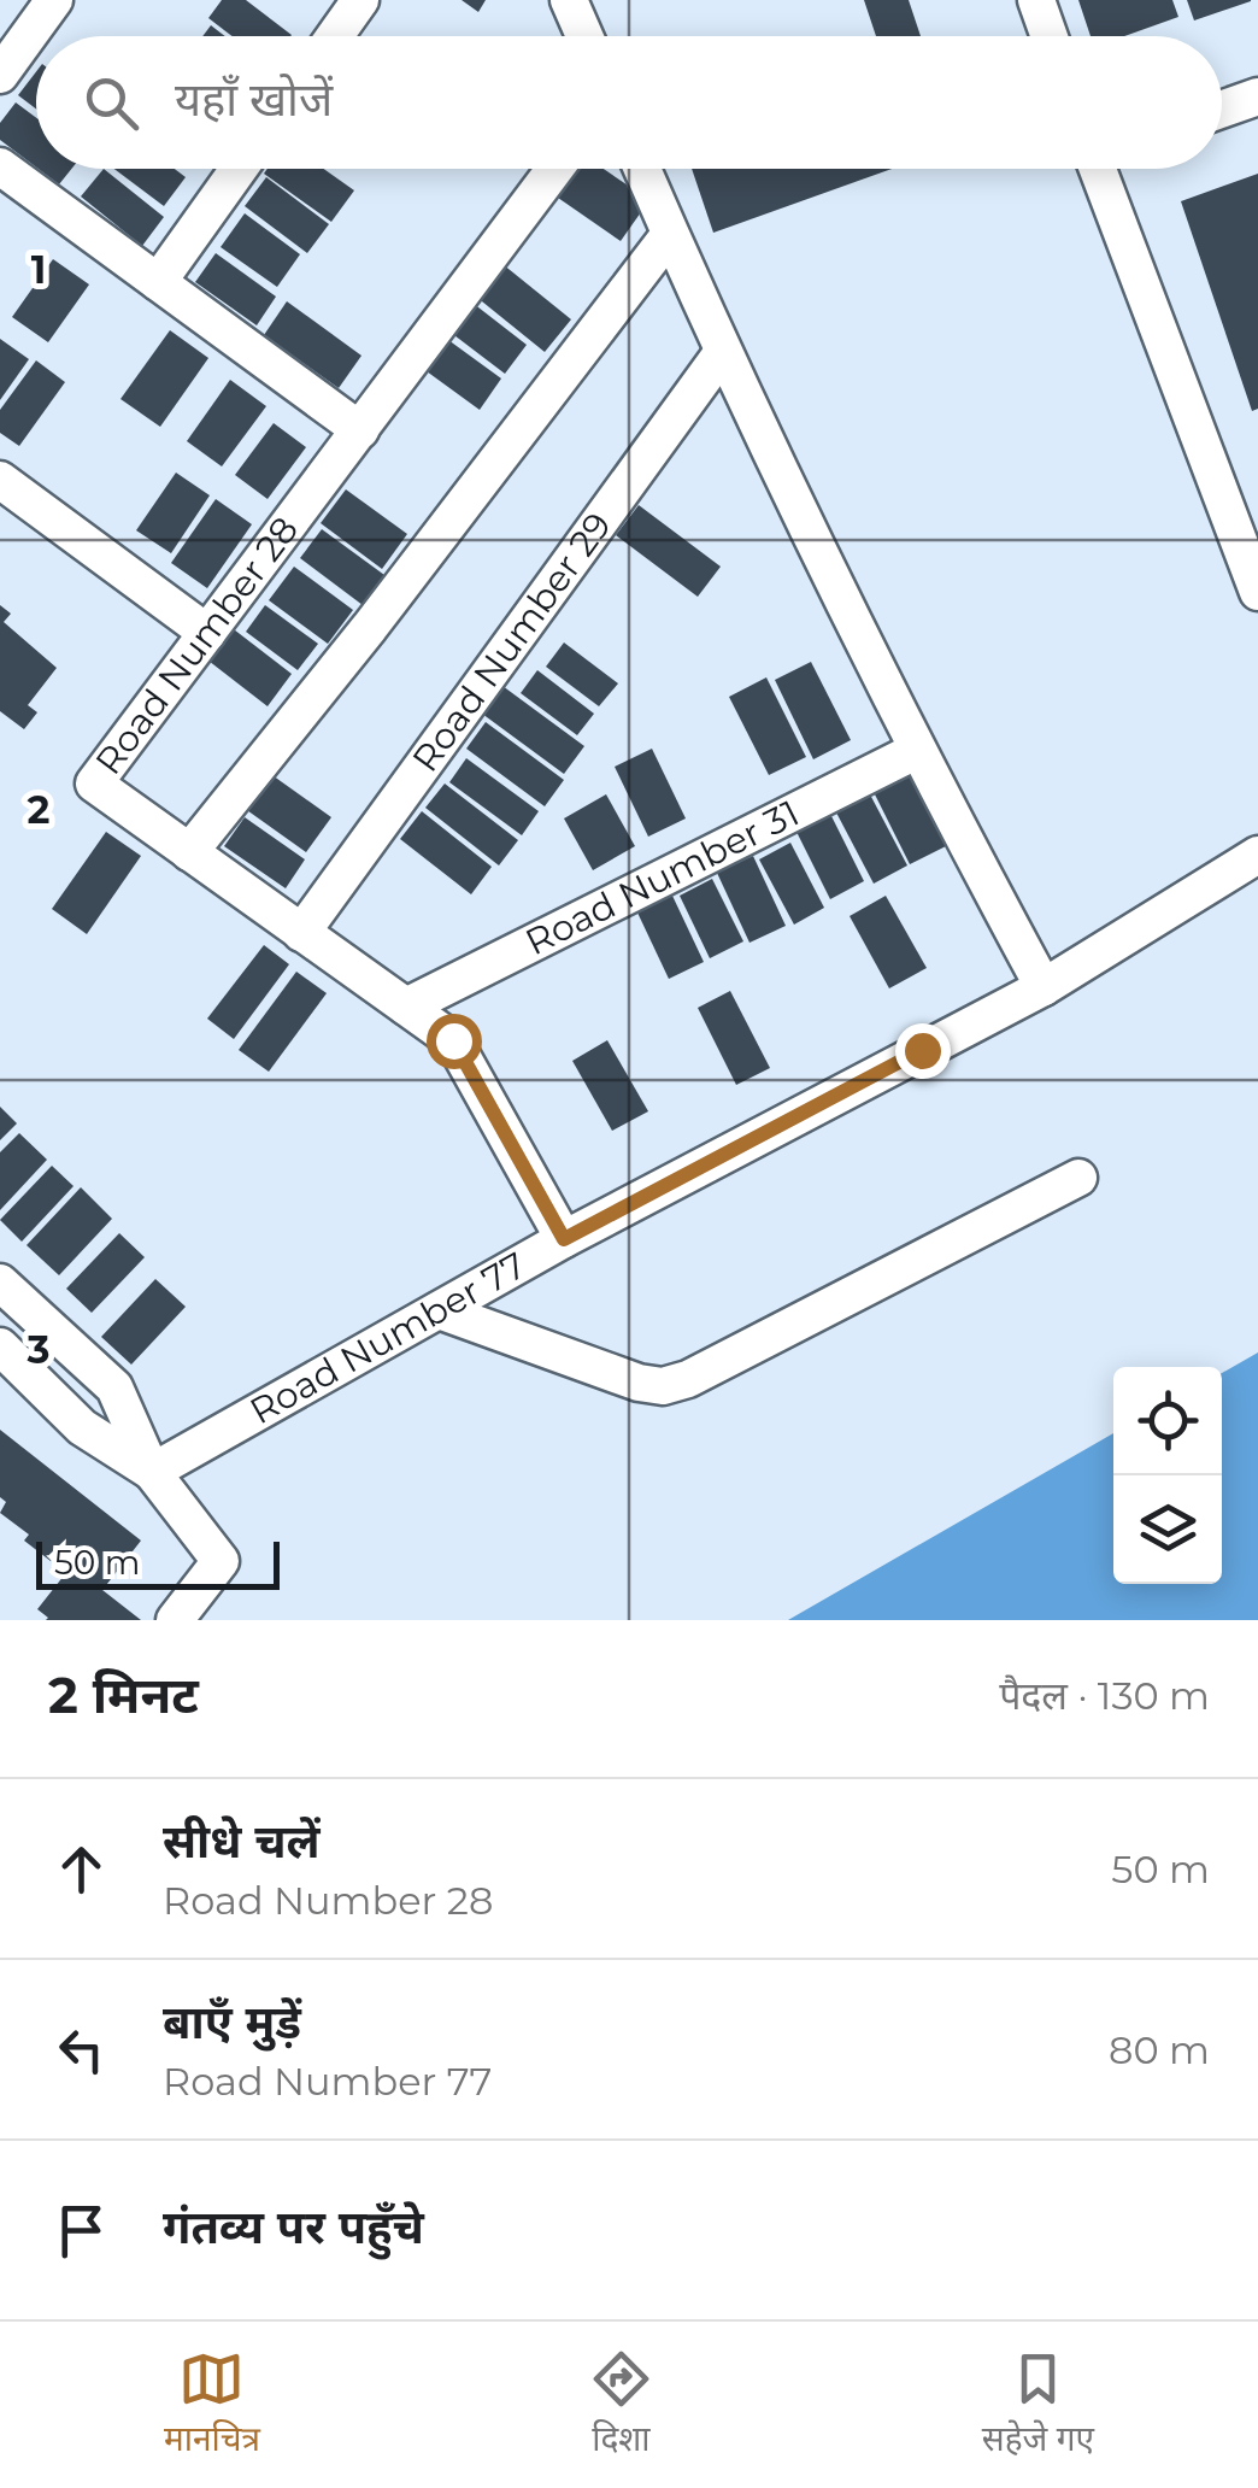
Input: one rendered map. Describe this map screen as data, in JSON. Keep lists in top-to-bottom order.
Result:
{
  "streets": {
    "street": [
      "Road Number 29",
      "Road Number 28",
      "Road Number 31",
      "Road Number 77"
    ]
  },
  "crossings": [
    ["Road Number 29", "Road Number 28"],
    ["Road Number 28", "Road Number 31"],
    ["Road Number 28", "Road Number 77"]
  ],
  "scale_bar": "50 m",
  "page": {
    "search": "यहाँ खोजें",
    "scale": "50 m",
    "heading": ["2 मिनट", "पैदल · 130 m"],
    "list": [
      ["सीधे चलें", "Road Number 28", "50 m"],
      ["बाएँ मुड़ें", "Road Number 77", "80 m"],
      "गंतव्य पर पहुँचे"
    ],
    "nav": ["मानचित्र", "दिशा", "सहेजे गए"]
  },
  "grid": {
    "rows": ["1", "2", "3"]
  }
}
